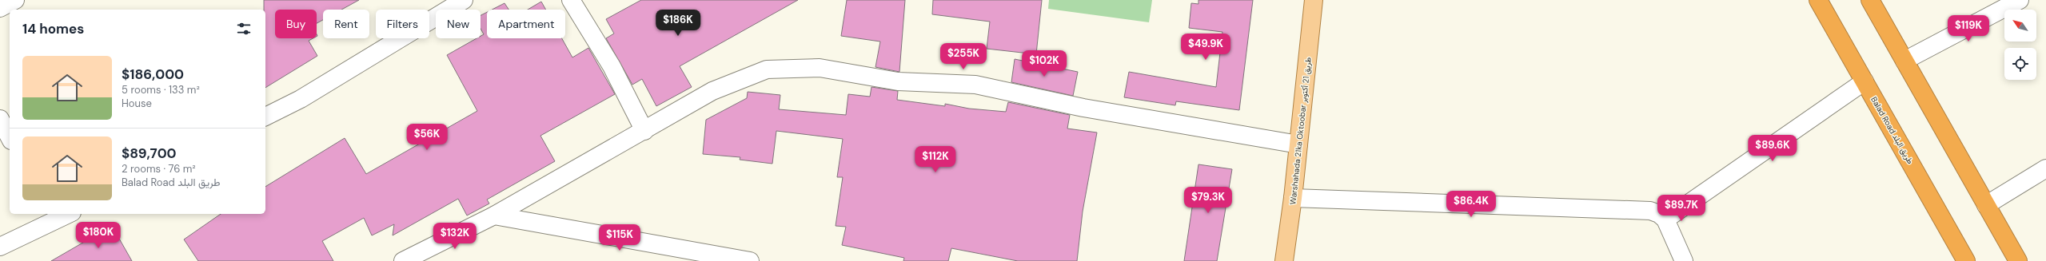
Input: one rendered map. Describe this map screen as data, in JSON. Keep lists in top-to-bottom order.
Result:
{
  "streets": {
    "highway": ["Balad Road طريق البلد"],
    "main road": ["Warshahada 21ka Oktoobar طريق 21 أكتوبر"]
  },
  "north": "top left",
  "page": {
    "price": [
      "$186K",
      "$119K",
      "$49.9K",
      "$255K",
      "$102K",
      "$56K",
      "$89.6K",
      "$112K",
      "$79.3K",
      "$86.4K",
      "$89.7K",
      "$180K",
      "$132K",
      "$115K"
    ],
    "chip": [
      "Buy",
      "Rent",
      "Filters",
      "New",
      "Apartment"
    ],
    "heading": "14 homes",
    "list": [
      {
        "name": "$186,000",
        "note": "5 rooms · 133 m² · House"
      },
      {
        "name": "$89,700",
        "note": "2 rooms · 76 m² · Balad Road طريق البلد"
      }
    ]
  }
}
